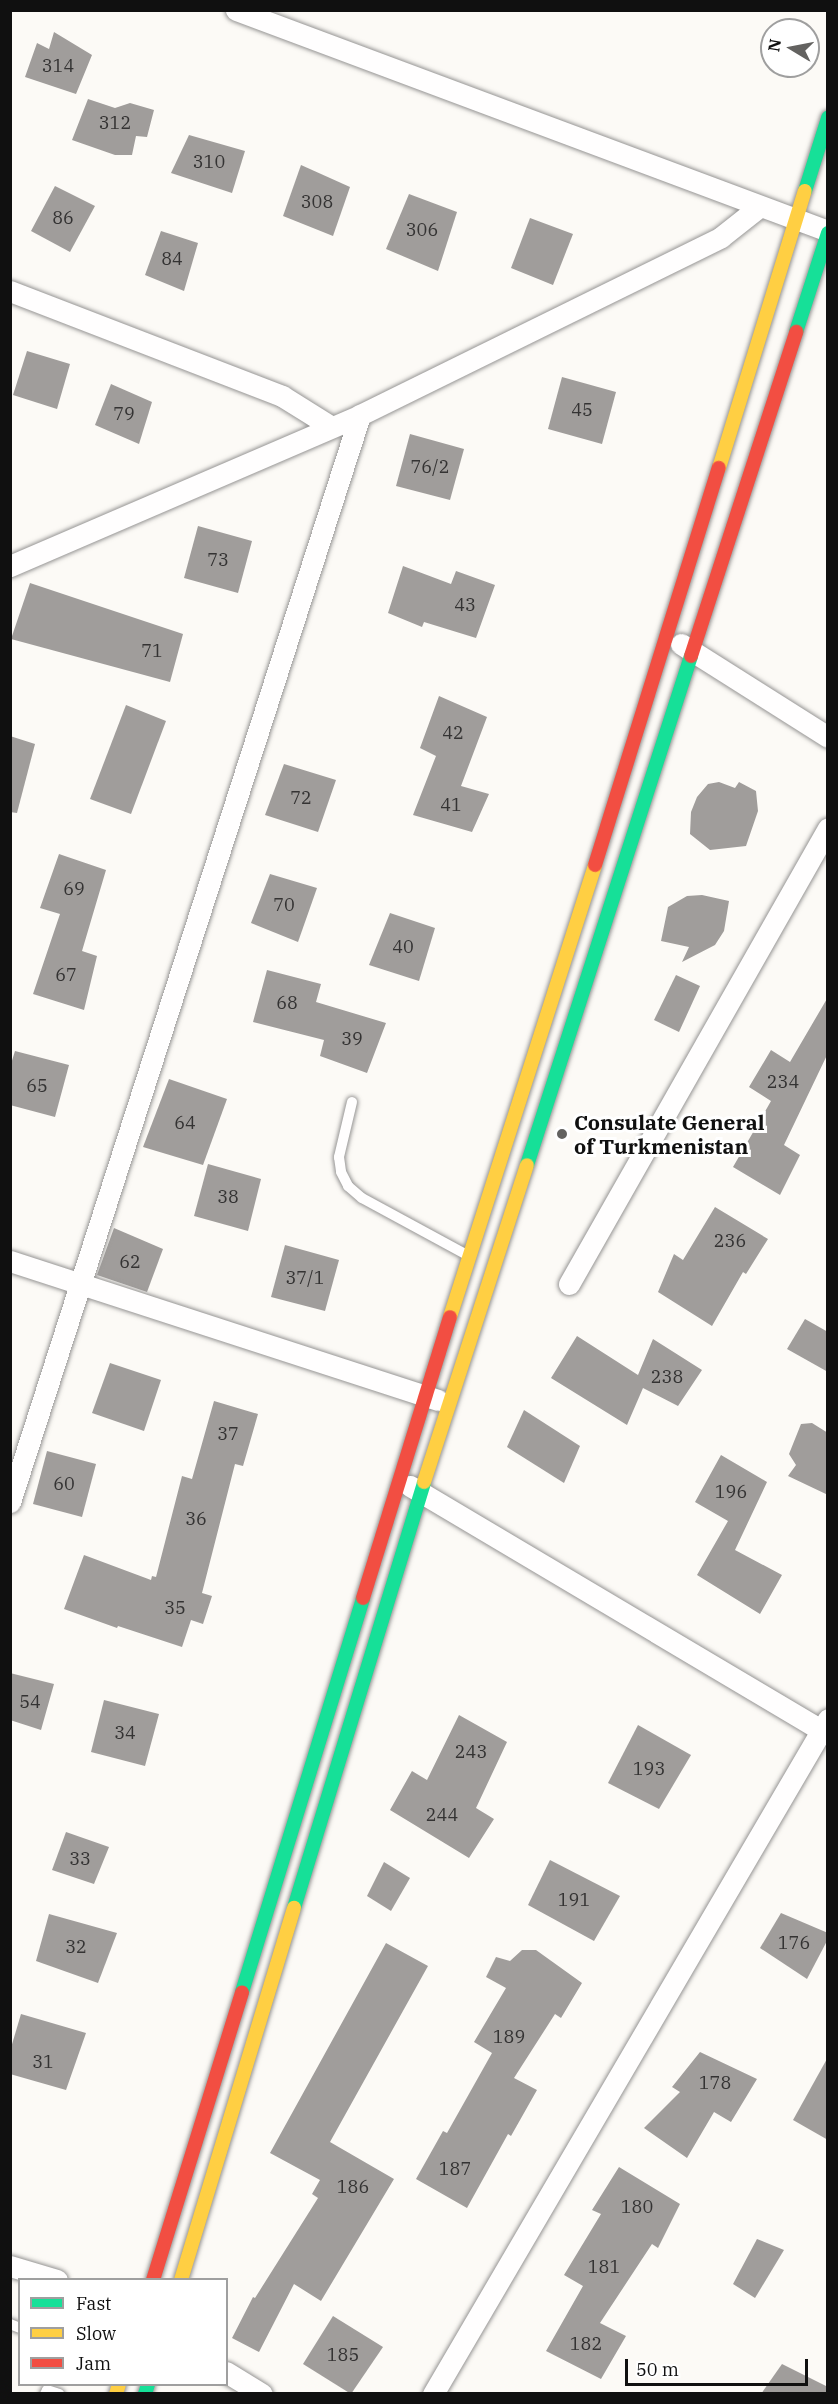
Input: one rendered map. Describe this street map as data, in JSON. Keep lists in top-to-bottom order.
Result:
{
  "places": ["Consulate General of Turkmenistan"],
  "house_numbers": [
    "314",
    "312",
    "310",
    "308",
    "86",
    "306",
    "84",
    "45",
    "79",
    "76/2",
    "73",
    "43",
    "71",
    "42",
    "72",
    "41",
    "69",
    "70",
    "40",
    "67",
    "68",
    "39",
    "234",
    "65",
    "64",
    "38",
    "236",
    "62",
    "37/1",
    "238",
    "37",
    "60",
    "196",
    "36",
    "35",
    "54",
    "34",
    "243",
    "193",
    "244",
    "33",
    "191",
    "176",
    "32",
    "189",
    "31",
    "178",
    "187",
    "186",
    "180",
    "181",
    "182",
    "185"
  ],
  "legend": ["Fast", "Slow", "Jam"],
  "scale_bar": "50 m",
  "north": "left"
}
